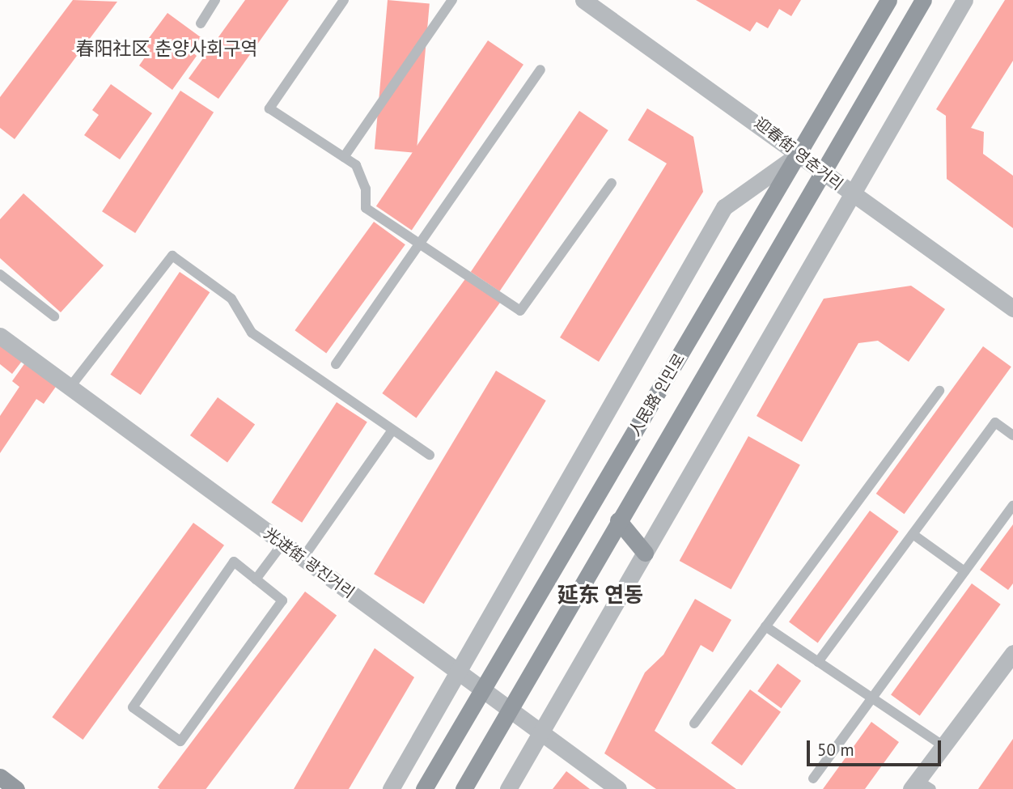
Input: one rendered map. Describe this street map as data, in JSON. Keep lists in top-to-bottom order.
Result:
{
  "streets": {
    "main road": ["人民路 인민로"],
    "street": ["迎春街 영춘거리", "光进街 광진거리"]
  },
  "crossings": [
    ["迎春街 영춘거리", "人民路 인민로"],
    ["人民路 인민로", "光进街 광진거리"]
  ],
  "districts": ["春阳社区 춘양사회구역", "延东 연동"],
  "scale_bar": "50 m"
}
